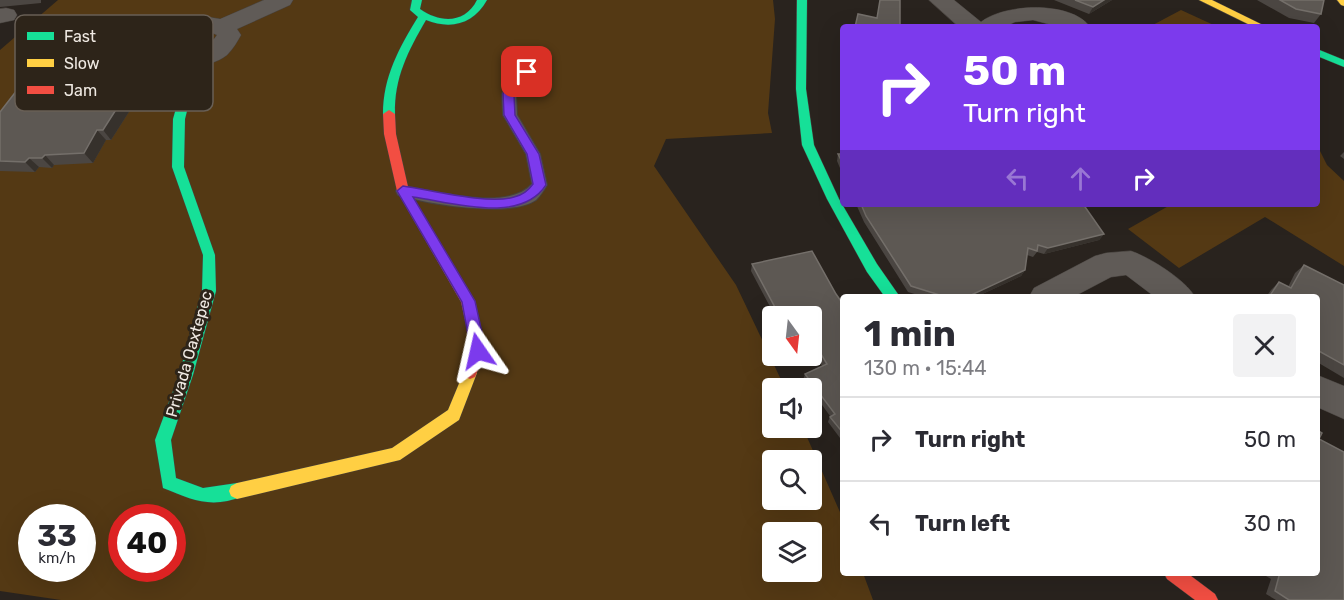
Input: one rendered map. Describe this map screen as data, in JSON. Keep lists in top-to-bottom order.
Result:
{
  "streets": {
    "street": ["Privada Oaxtepec"]
  },
  "legend": ["Fast", "Slow", "Jam"],
  "north": "bottom",
  "page": {
    "turn": ["50 m", "Turn right"],
    "heading": ["1 min", "130 m · 15:44"],
    "list": [
      {
        "name": "Turn right",
        "value": "50 m"
      },
      {
        "name": "Turn left",
        "value": "30 m"
      }
    ],
    "speed": "33 km/h",
    "limit": "40"
  }
}
